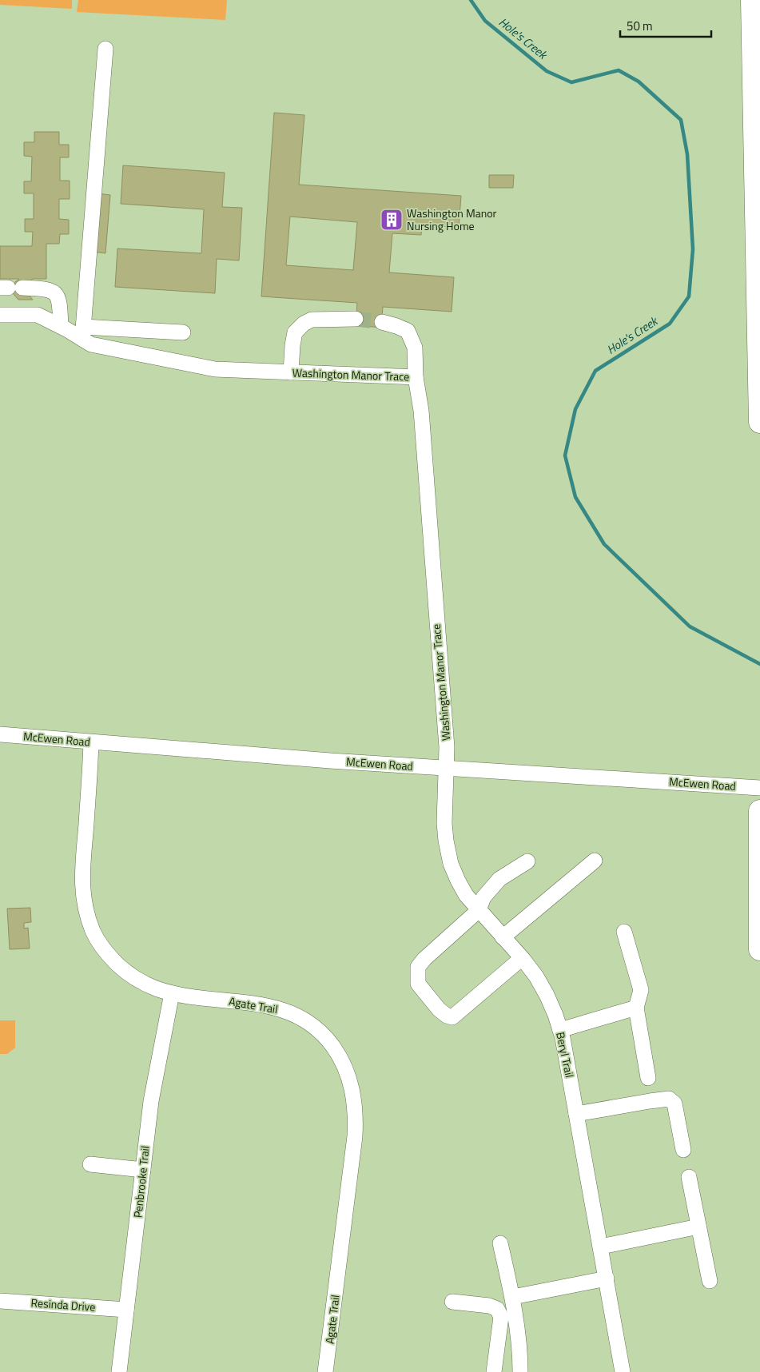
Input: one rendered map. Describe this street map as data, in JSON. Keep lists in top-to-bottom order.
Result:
{
  "streets": {
    "street": [
      "Washington Manor Trace",
      "McEwen Road",
      "Agate Trail",
      "Beryl Trail",
      "Penbrooke Trail",
      "Resinda Drive"
    ]
  },
  "crossings": [
    ["Washington Manor Trace", "McEwen Road"],
    ["Washington Manor Trace", "Beryl Trail"],
    ["McEwen Road", "Agate Trail"],
    ["McEwen Road", "Beryl Trail"],
    ["Agate Trail", "Penbrooke Trail"],
    ["Penbrooke Trail", "Resinda Drive"]
  ],
  "water": ["Hole's Creek"],
  "places": {
    "building": ["Washington Manor Nursing Home"]
  },
  "scale_bar": "50 m"
}
